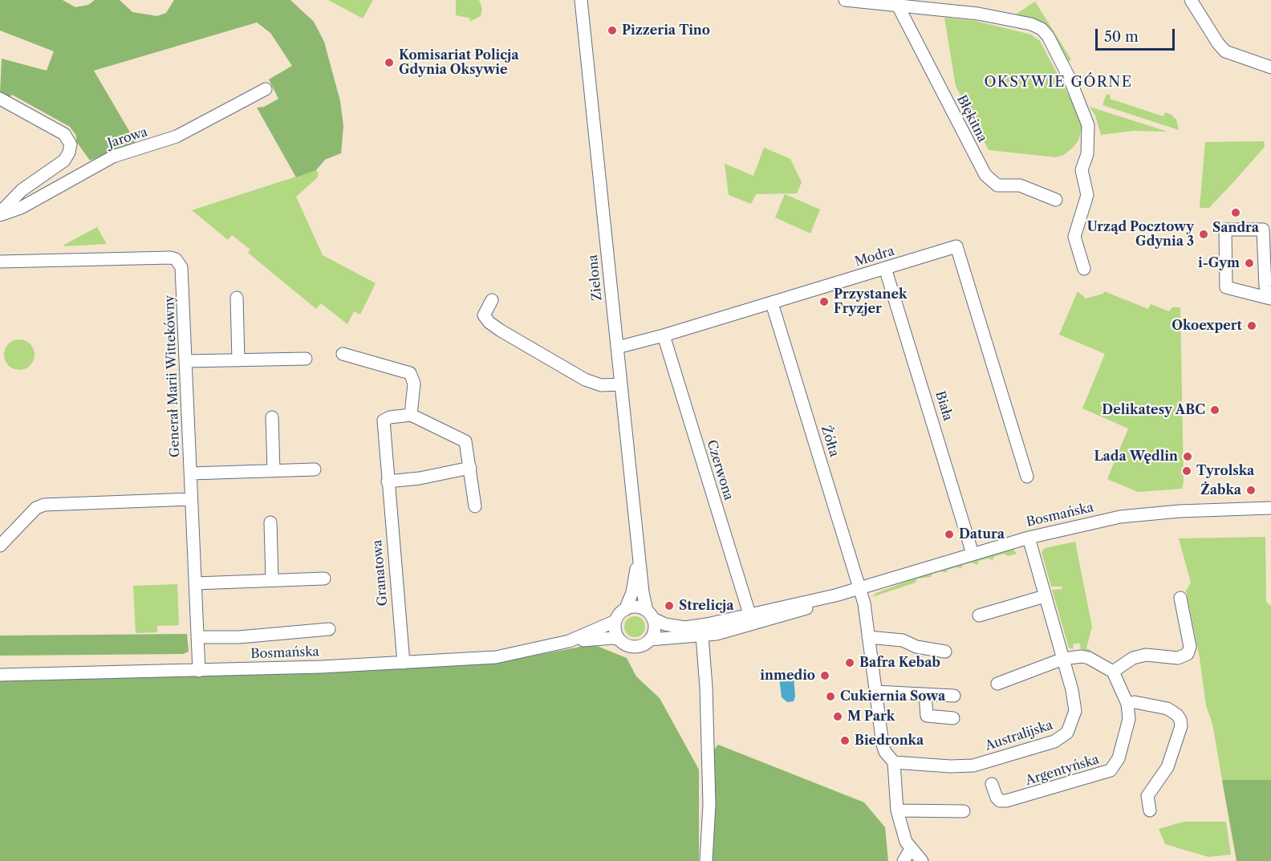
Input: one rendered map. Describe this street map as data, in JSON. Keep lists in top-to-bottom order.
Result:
{
  "streets": {
    "street": [
      "Błękitna",
      "Jarowa",
      "Modra",
      "Zielona",
      "Generał Marii Wittekówny",
      "Biała",
      "Żółta",
      "Czerwona",
      "Bosmańska",
      "Granatowa",
      "Australijska",
      "Argentyńska"
    ]
  },
  "crossings": [
    ["Modra", "Zielona"],
    ["Modra", "Biała"],
    ["Modra", "Żółta"],
    ["Modra", "Czerwona"],
    ["Zielona", "Bosmańska"],
    ["Generał Marii Wittekówny", "Bosmańska"],
    ["Biała", "Bosmańska"],
    ["Żółta", "Bosmańska"],
    ["Czerwona", "Bosmańska"],
    ["Bosmańska", "Granatowa"],
    ["Bosmańska", "Australijska"]
  ],
  "districts": ["OKSYWIE GÓRNE"],
  "places": [
    "Pizzeria Tino",
    "Komisariat Policja Gdynia Oksywie",
    "Sandra",
    "Urząd Pocztowy Gdynia 3",
    "i-Gym",
    "Przystanek Fryzjer",
    "Okoexpert",
    "Delikatesy ABC",
    "Lada Wędlin",
    "Tyrolska",
    "Żabka",
    "Datura",
    "Strelicja",
    "Bafra Kebab",
    "inmedio",
    "Cukiernia Sowa",
    "M Park",
    "Biedronka"
  ],
  "scale_bar": "50 m"
}
